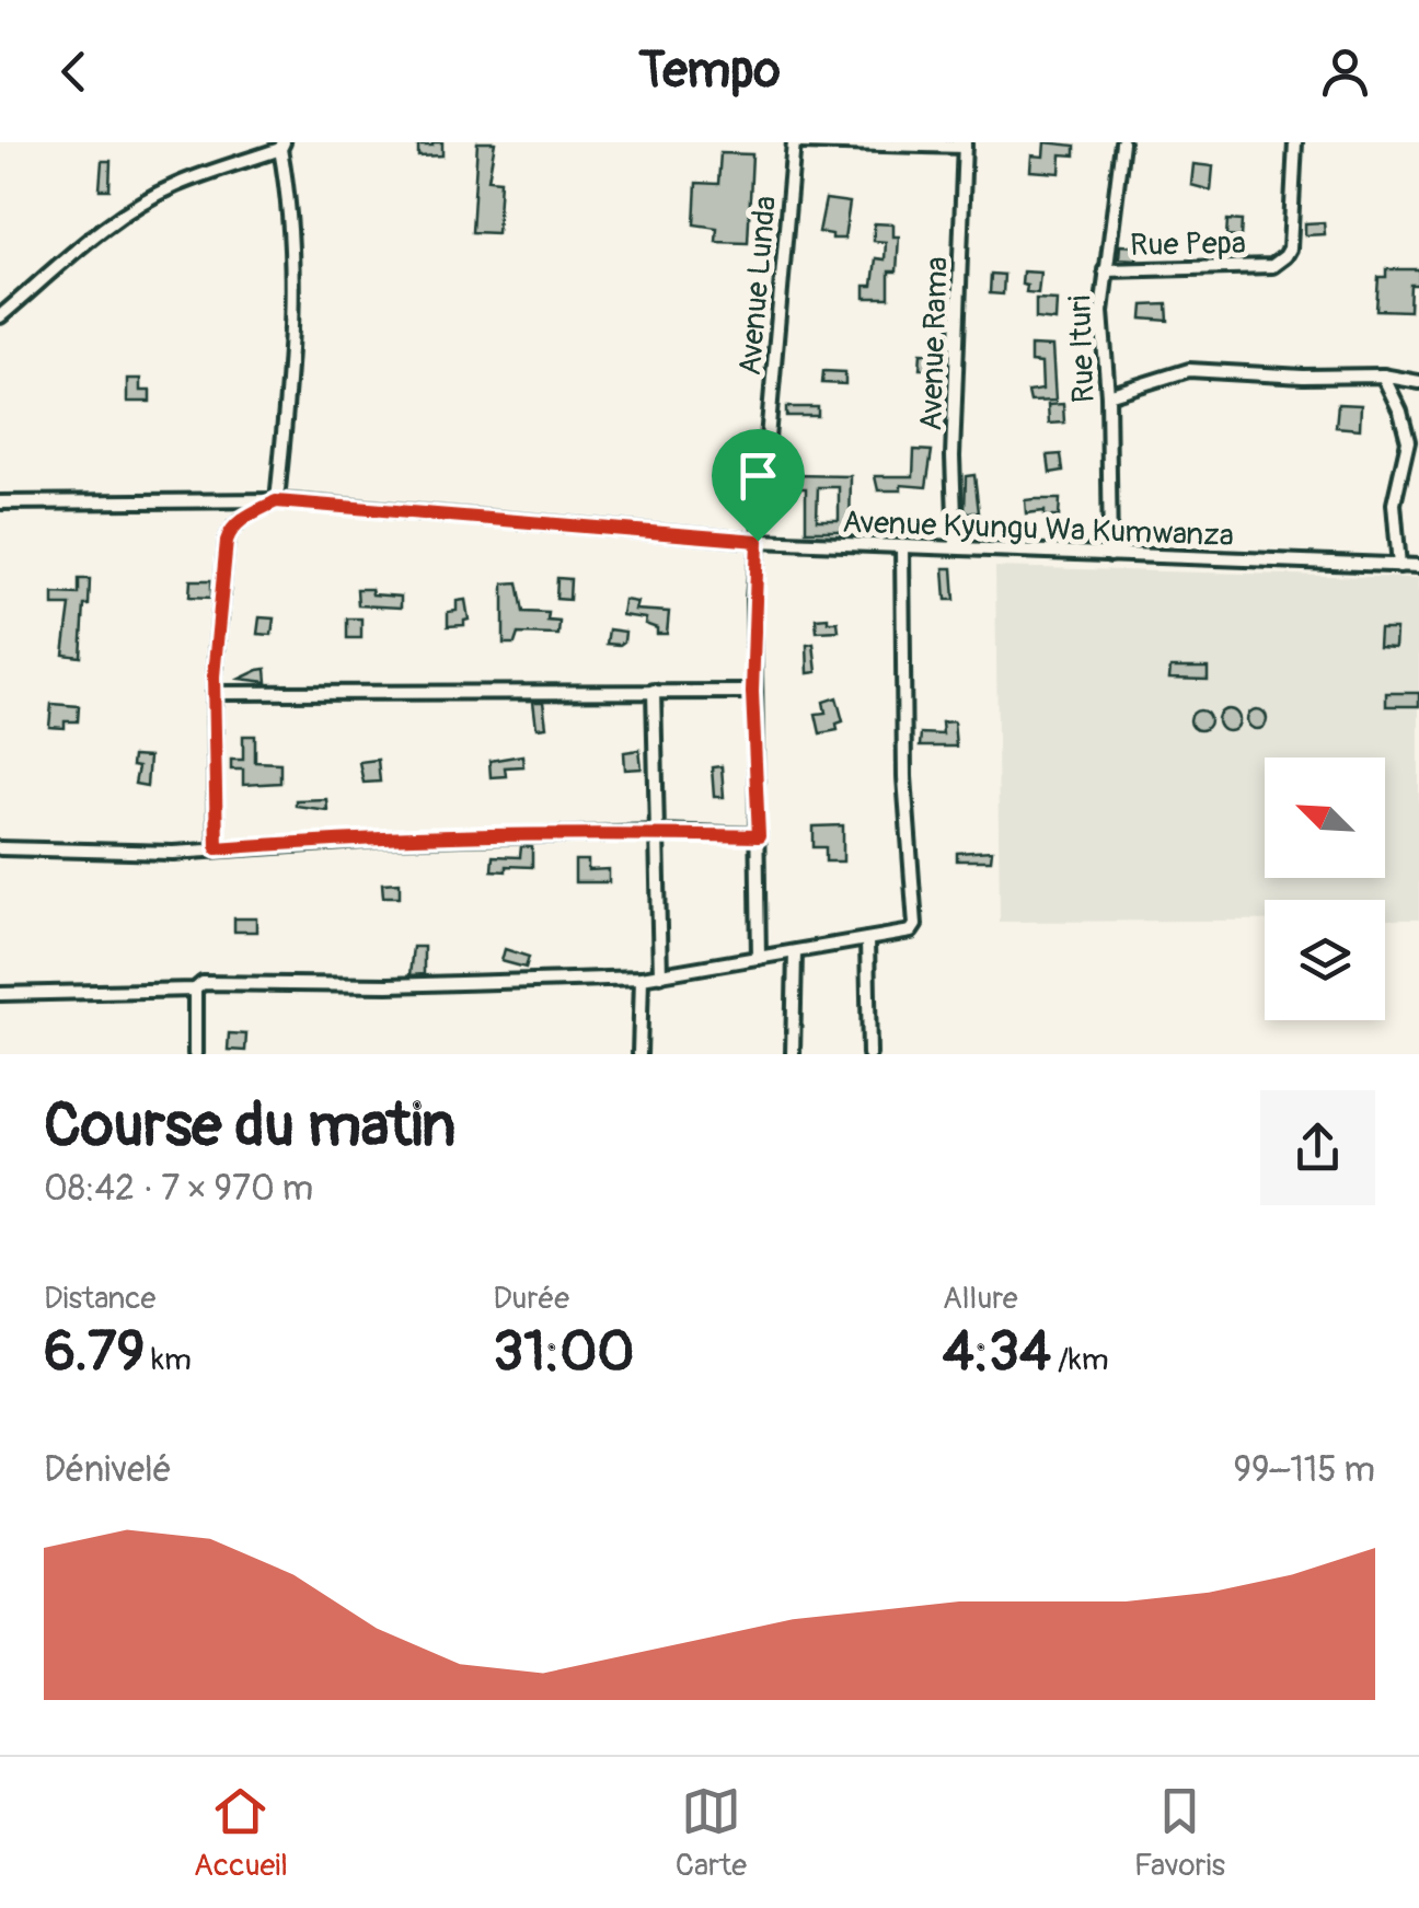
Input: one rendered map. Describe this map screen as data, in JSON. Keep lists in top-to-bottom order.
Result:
{
  "streets": {
    "street": [
      "Rue Pepa",
      "Avenue Lunda",
      "Avenue Rama",
      "Rue Ituri",
      "Avenue Kyungu Wa Kumwanza"
    ]
  },
  "crossings": [
    ["Rue Pepa", "Rue Ituri"],
    ["Avenue Lunda", "Avenue Kyungu Wa Kumwanza"],
    ["Avenue Rama", "Avenue Kyungu Wa Kumwanza"],
    ["Rue Ituri", "Avenue Kyungu Wa Kumwanza"]
  ],
  "north": "top left",
  "page": {
    "header": "Tempo",
    "heading": ["Course du matin", "08:42 · 7 × 970 m"],
    "stats": [
      ["Distance", "6.79 km"],
      ["Durée", "31:00"],
      ["Allure", "4:34 /km"]
    ],
    "chart": ["Dénivelé", "99–115 m"],
    "tabs": ["Accueil", "Carte", "Favoris"]
  }
}
